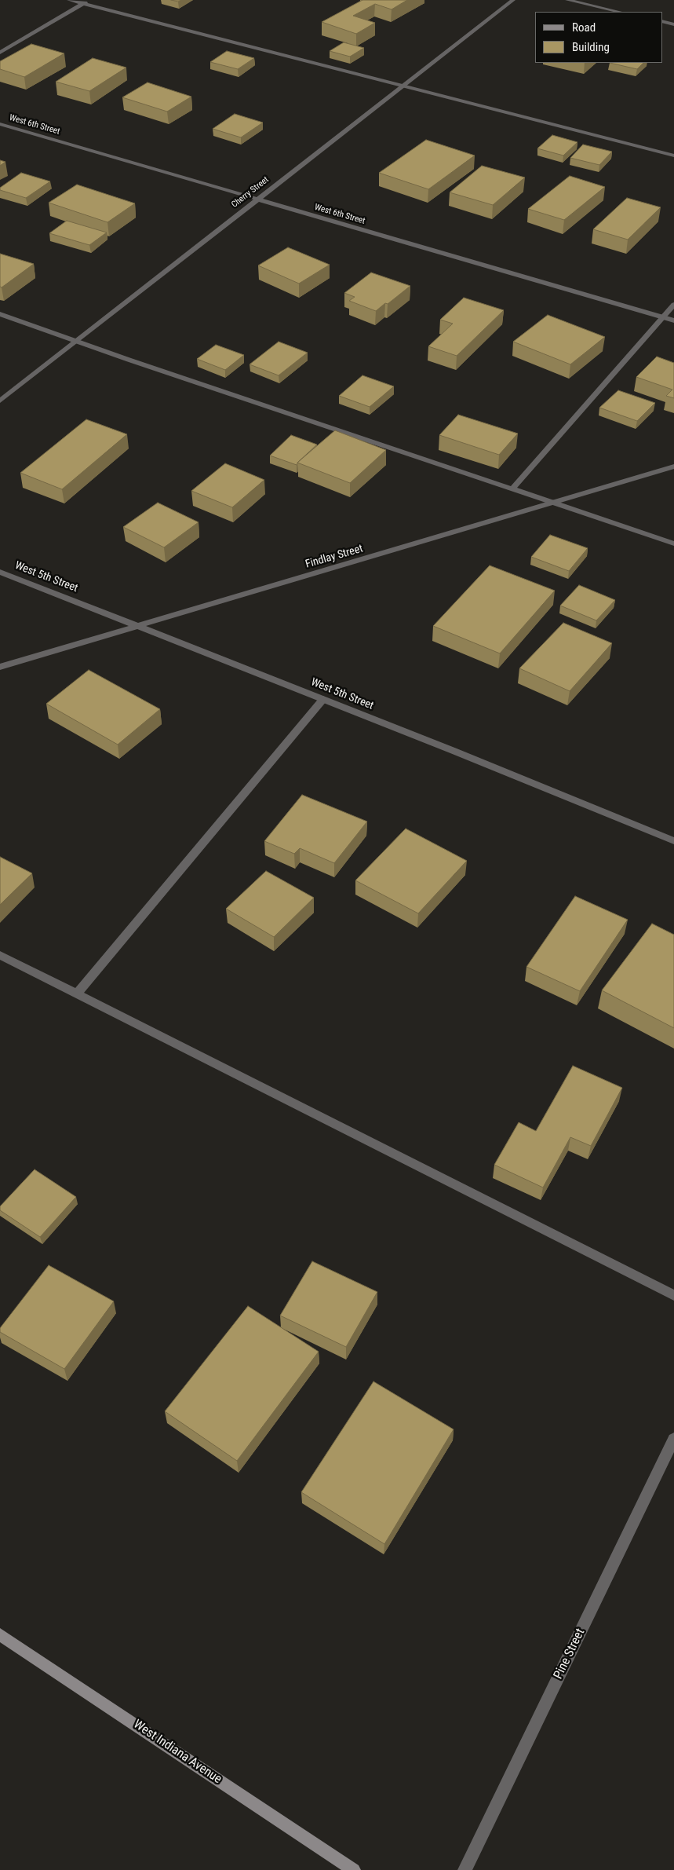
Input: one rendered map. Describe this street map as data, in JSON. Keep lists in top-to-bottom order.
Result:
{
  "streets": {
    "main road": ["West Indiana Avenue"],
    "street": [
      "West 6th Street",
      "Cherry Street",
      "Findlay Street",
      "West 5th Street",
      "Pine Street"
    ]
  },
  "crossings": [
    ["West 6th Street", "Cherry Street"],
    ["Findlay Street", "West 5th Street"]
  ],
  "legend": ["Road", "Building"]
}
